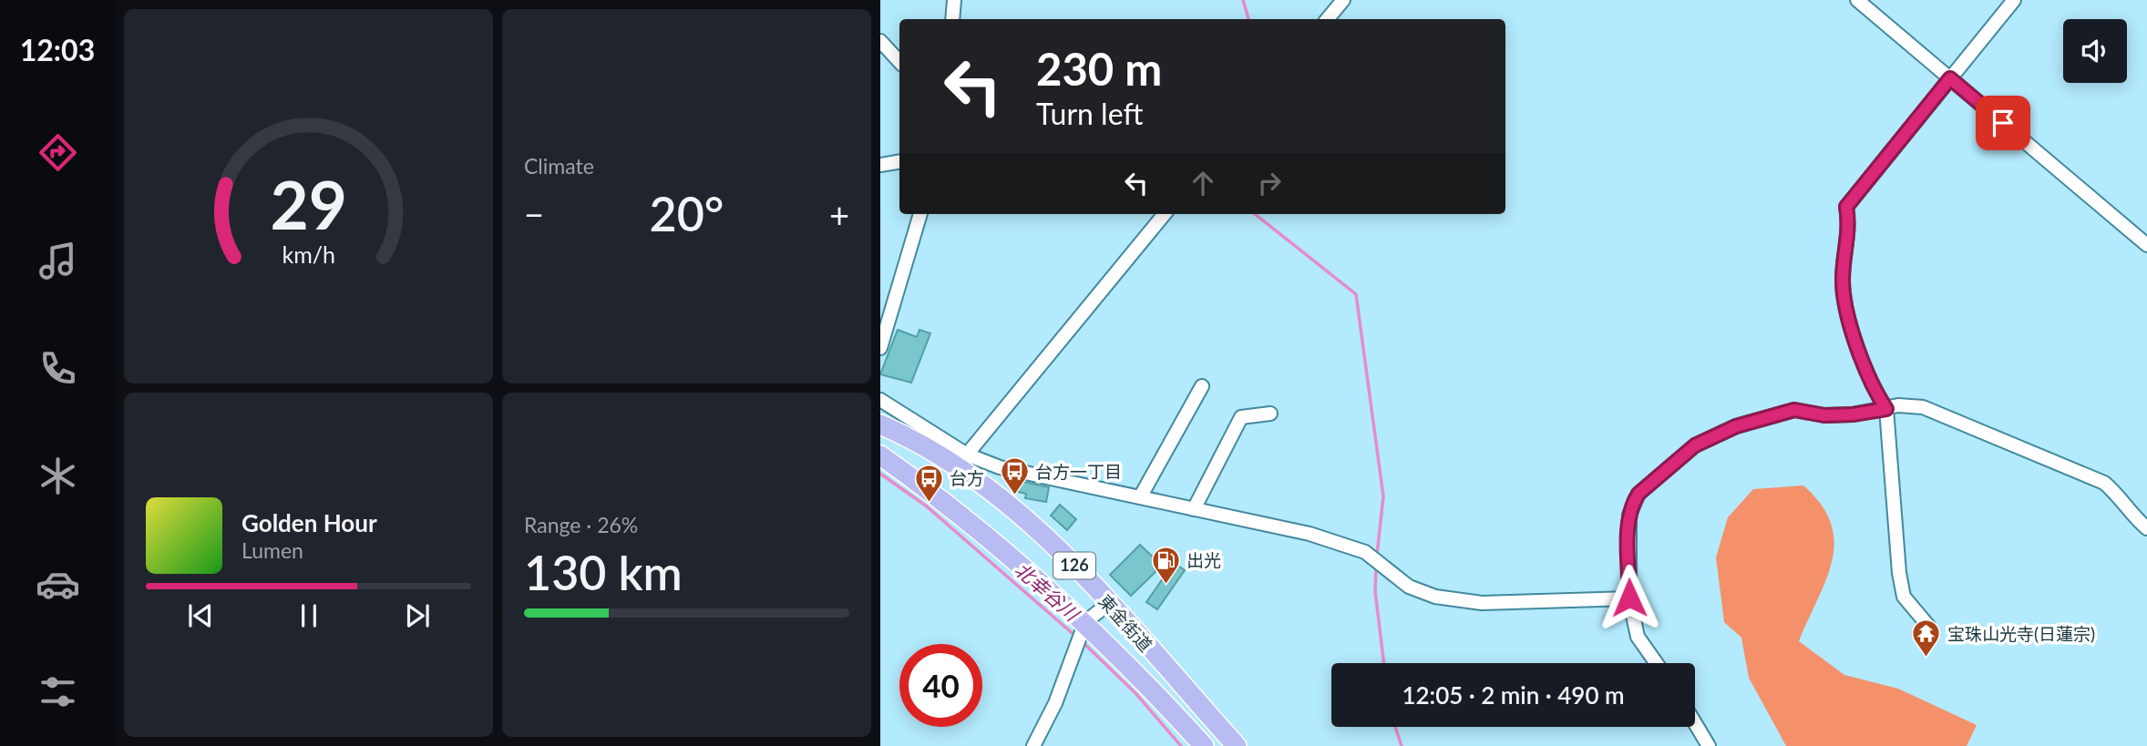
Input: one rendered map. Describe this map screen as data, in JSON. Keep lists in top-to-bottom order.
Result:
{
  "streets": {
    "highway": ["126", "東金街道"]
  },
  "water": ["北幸谷川"],
  "places": {
    "bus stop": ["台方一丁目", "台方"],
    "fuel station": ["出光"],
    "temple": ["宝珠山光寺(日蓮宗)"]
  },
  "page": {
    "tabs": "12:03",
    "tile": [
      "Climate",
      ["Range · 26%", "130 km"]
    ],
    "turn": ["230 m", "Turn left"],
    "heat": ["−", "20°", "+"],
    "song": ["Golden Hour", "Lumen"],
    "limit": "40",
    "trip": "12:05 · 2 min · 490 m",
    "gauge": ["29", "km/h"]
  }
}
